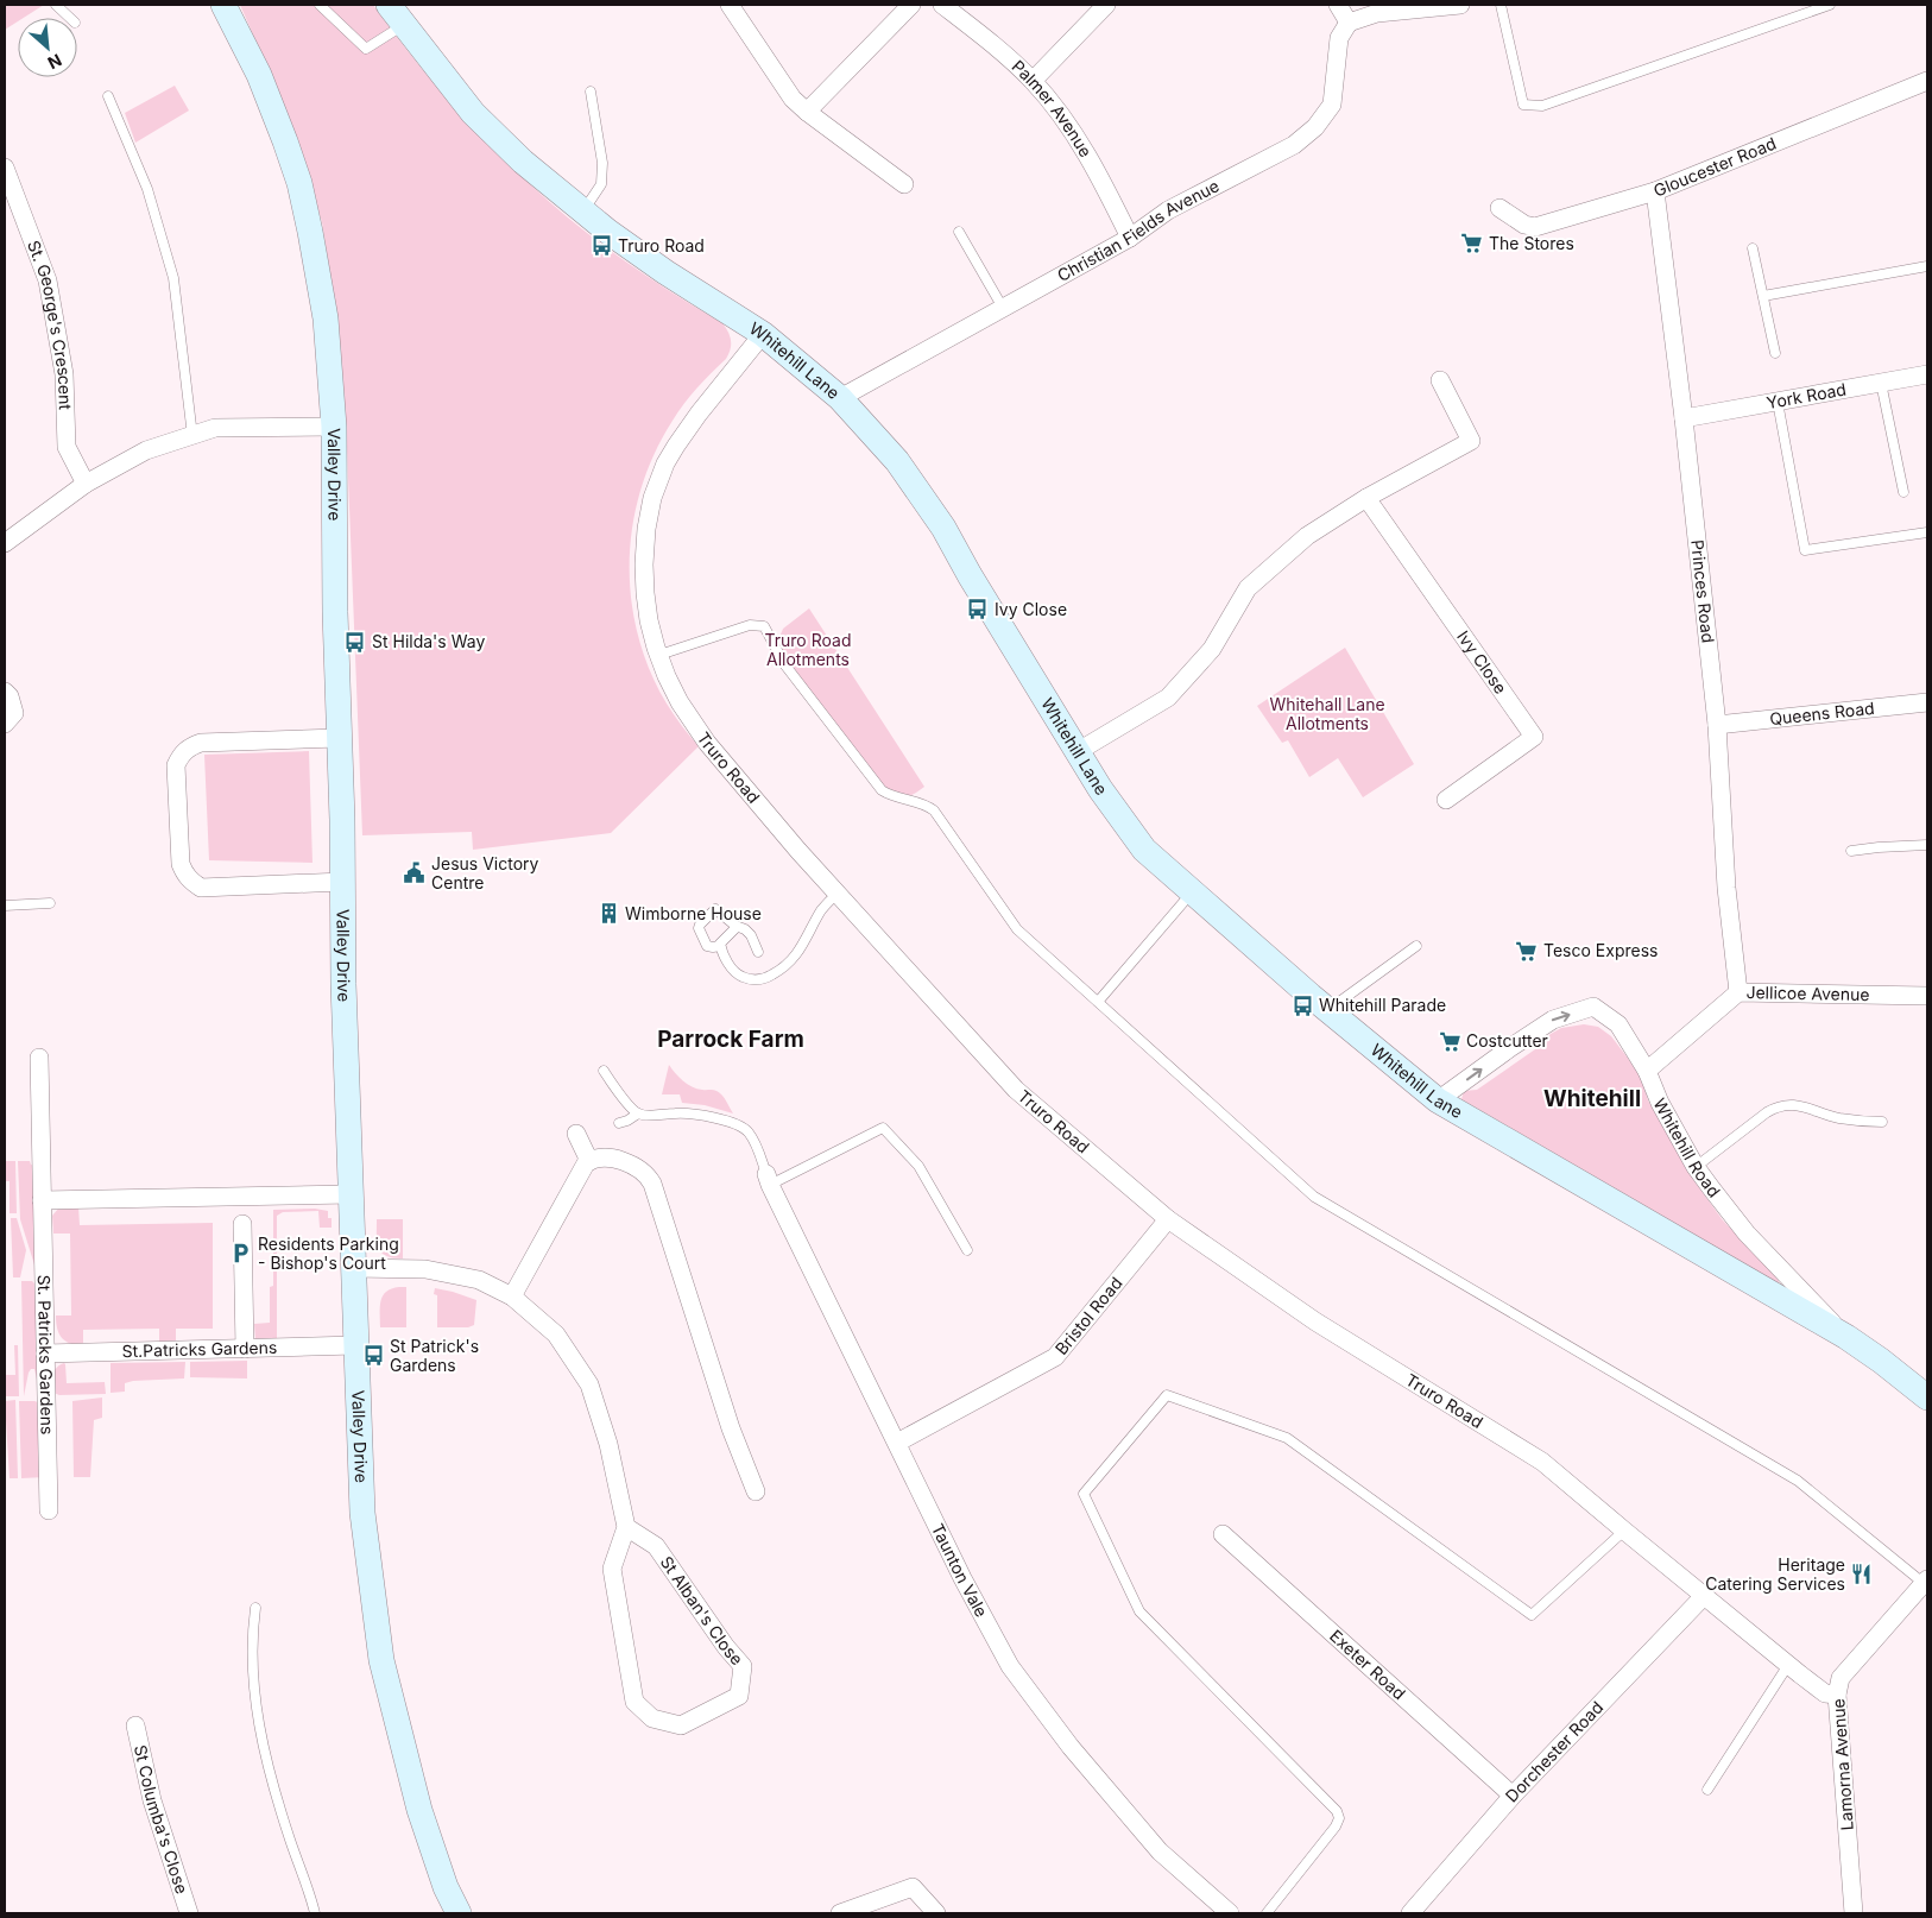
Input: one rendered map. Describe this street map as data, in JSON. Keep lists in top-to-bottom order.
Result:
{
  "streets": {
    "street": [
      "Palmer Avenue",
      "Gloucester Road",
      "Christian Fields Avenue",
      "St. George's Crescent",
      "Whitehill Lane",
      "York Road",
      "Valley Drive",
      "Princes Road",
      "Ivy Close",
      "Queens Road",
      "Truro Road",
      "Jellicoe Avenue",
      "Whitehill Road",
      "Bristol Road",
      "St.Patricks Gardens",
      "St. Patricks Gardens",
      "Taunton Vale",
      "St Alban's Close",
      "Exeter Road",
      "Dorchester Road",
      "Lamorna Avenue",
      "St Columba's Close"
    ]
  },
  "crossings": [
    ["Palmer Avenue", "Christian Fields Avenue"],
    ["Gloucester Road", "Princes Road"],
    ["Christian Fields Avenue", "Whitehill Lane"],
    ["Whitehill Lane", "Truro Road"],
    ["Whitehill Lane", "Whitehill Road"],
    ["York Road", "Princes Road"],
    ["Valley Drive", "St.Patricks Gardens"],
    ["Princes Road", "Queens Road"],
    ["Princes Road", "Jellicoe Avenue"],
    ["Truro Road", "Bristol Road"],
    ["Truro Road", "Dorchester Road"],
    ["Truro Road", "Lamorna Avenue"],
    ["Jellicoe Avenue", "Whitehill Road"],
    ["Bristol Road", "Taunton Vale"],
    ["St.Patricks Gardens", "St. Patricks Gardens"],
    ["Exeter Road", "Dorchester Road"]
  ],
  "districts": ["Parrock Farm", "Whitehill"],
  "parks": ["Truro Road Allotments", "Whitehall Lane Allotments"],
  "places": {
    "supermarket": ["The Stores", "Tesco Express", "Costcutter"],
    "bus stop": [
      "Truro Road",
      "Ivy Close",
      "St Hilda's Way",
      "Whitehill Parade",
      "St Patrick's Gardens"
    ],
    "public building": ["Jesus Victory Centre"],
    "building": ["Wimborne House"],
    "parking": ["Residents Parking - Bishop's Court"],
    "restaurant": ["Heritage Catering Services"]
  },
  "north": "bottom right"
}
